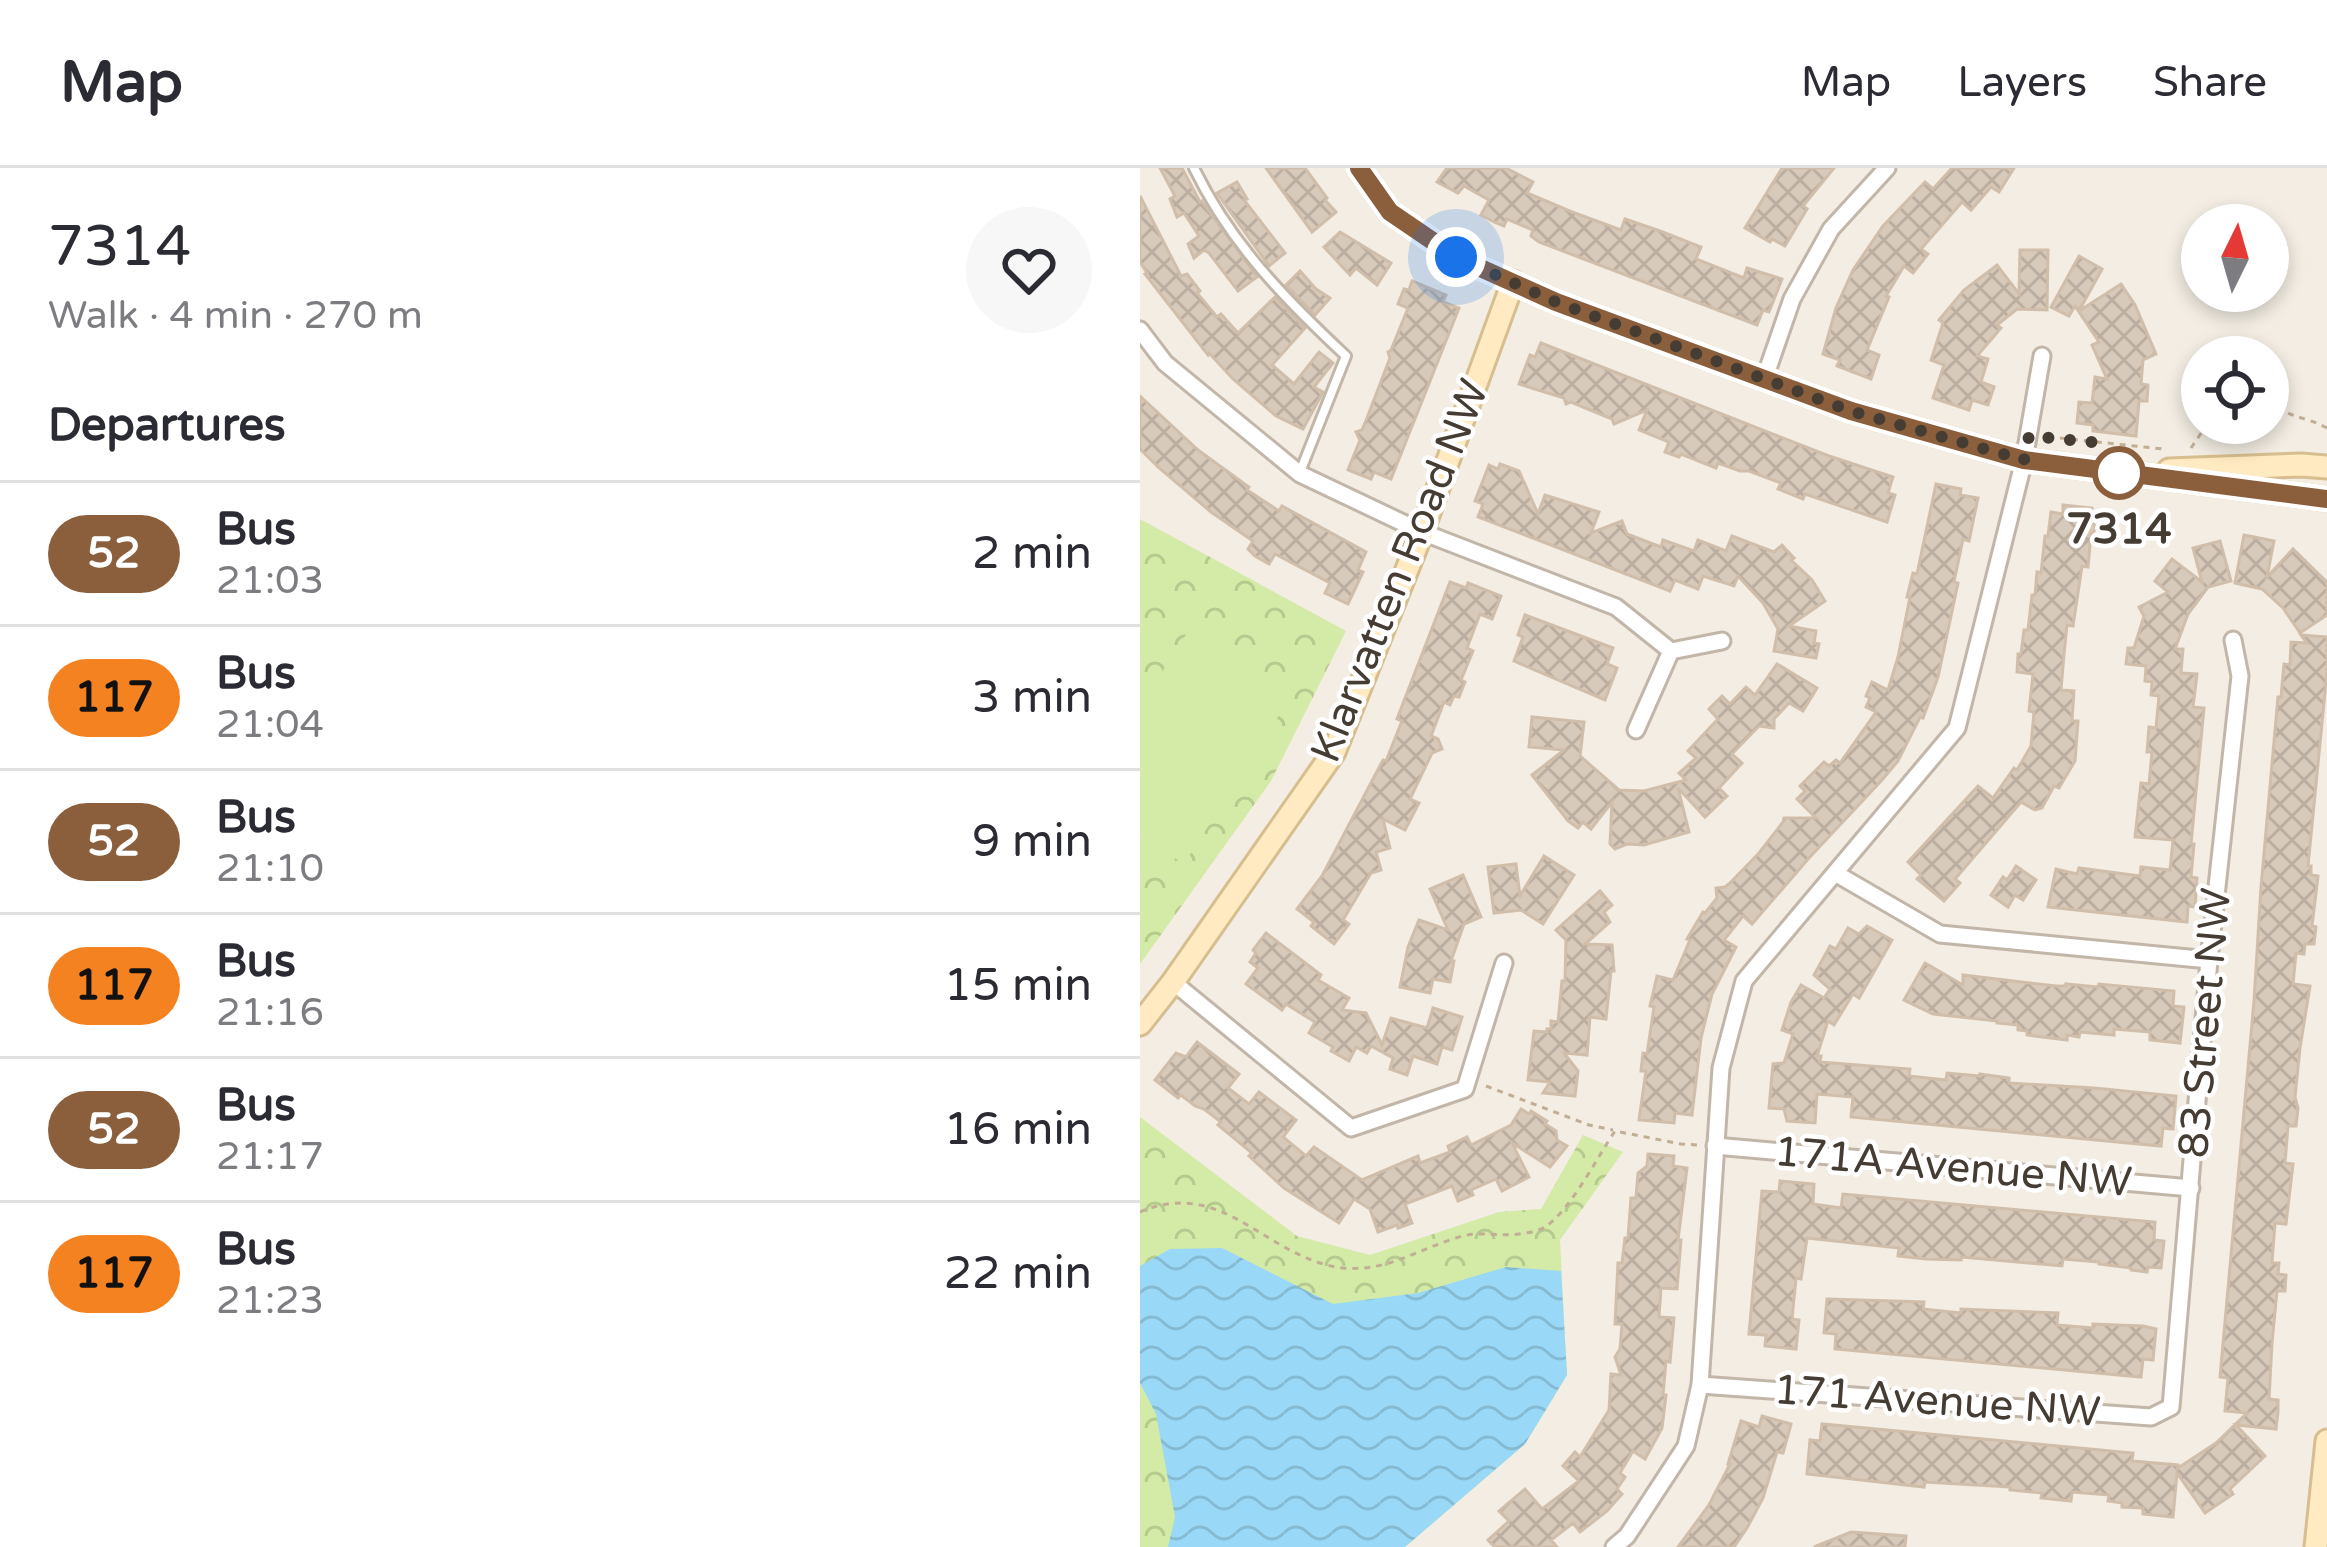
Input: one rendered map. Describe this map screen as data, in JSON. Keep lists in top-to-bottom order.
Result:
{
  "streets": {
    "street": [
      "Klarvatten Road NW",
      "83 Street NW",
      "171A Avenue NW",
      "171 Avenue NW"
    ]
  },
  "crossings": [
    ["83 Street NW", "171A Avenue NW"],
    ["83 Street NW", "171 Avenue NW"]
  ],
  "places": ["7314"],
  "lines": ["bus line 52"],
  "north": "top",
  "page": {
    "header": "Map",
    "nav": ["Map", "Layers", "Share"],
    "heading": [
      ["7314", "Walk · 4 min · 270 m"],
      "Departures"
    ],
    "list": [
      {
        "mark": "52",
        "name": "Bus",
        "note": "21:03",
        "value": "2 min"
      },
      {
        "mark": "117",
        "name": "Bus",
        "note": "21:04",
        "value": "3 min"
      },
      {
        "mark": "52",
        "name": "Bus",
        "note": "21:10",
        "value": "9 min"
      },
      {
        "mark": "117",
        "name": "Bus",
        "note": "21:16",
        "value": "15 min"
      },
      {
        "mark": "52",
        "name": "Bus",
        "note": "21:17",
        "value": "16 min"
      },
      {
        "mark": "117",
        "name": "Bus",
        "note": "21:23",
        "value": "22 min"
      }
    ]
  }
}
